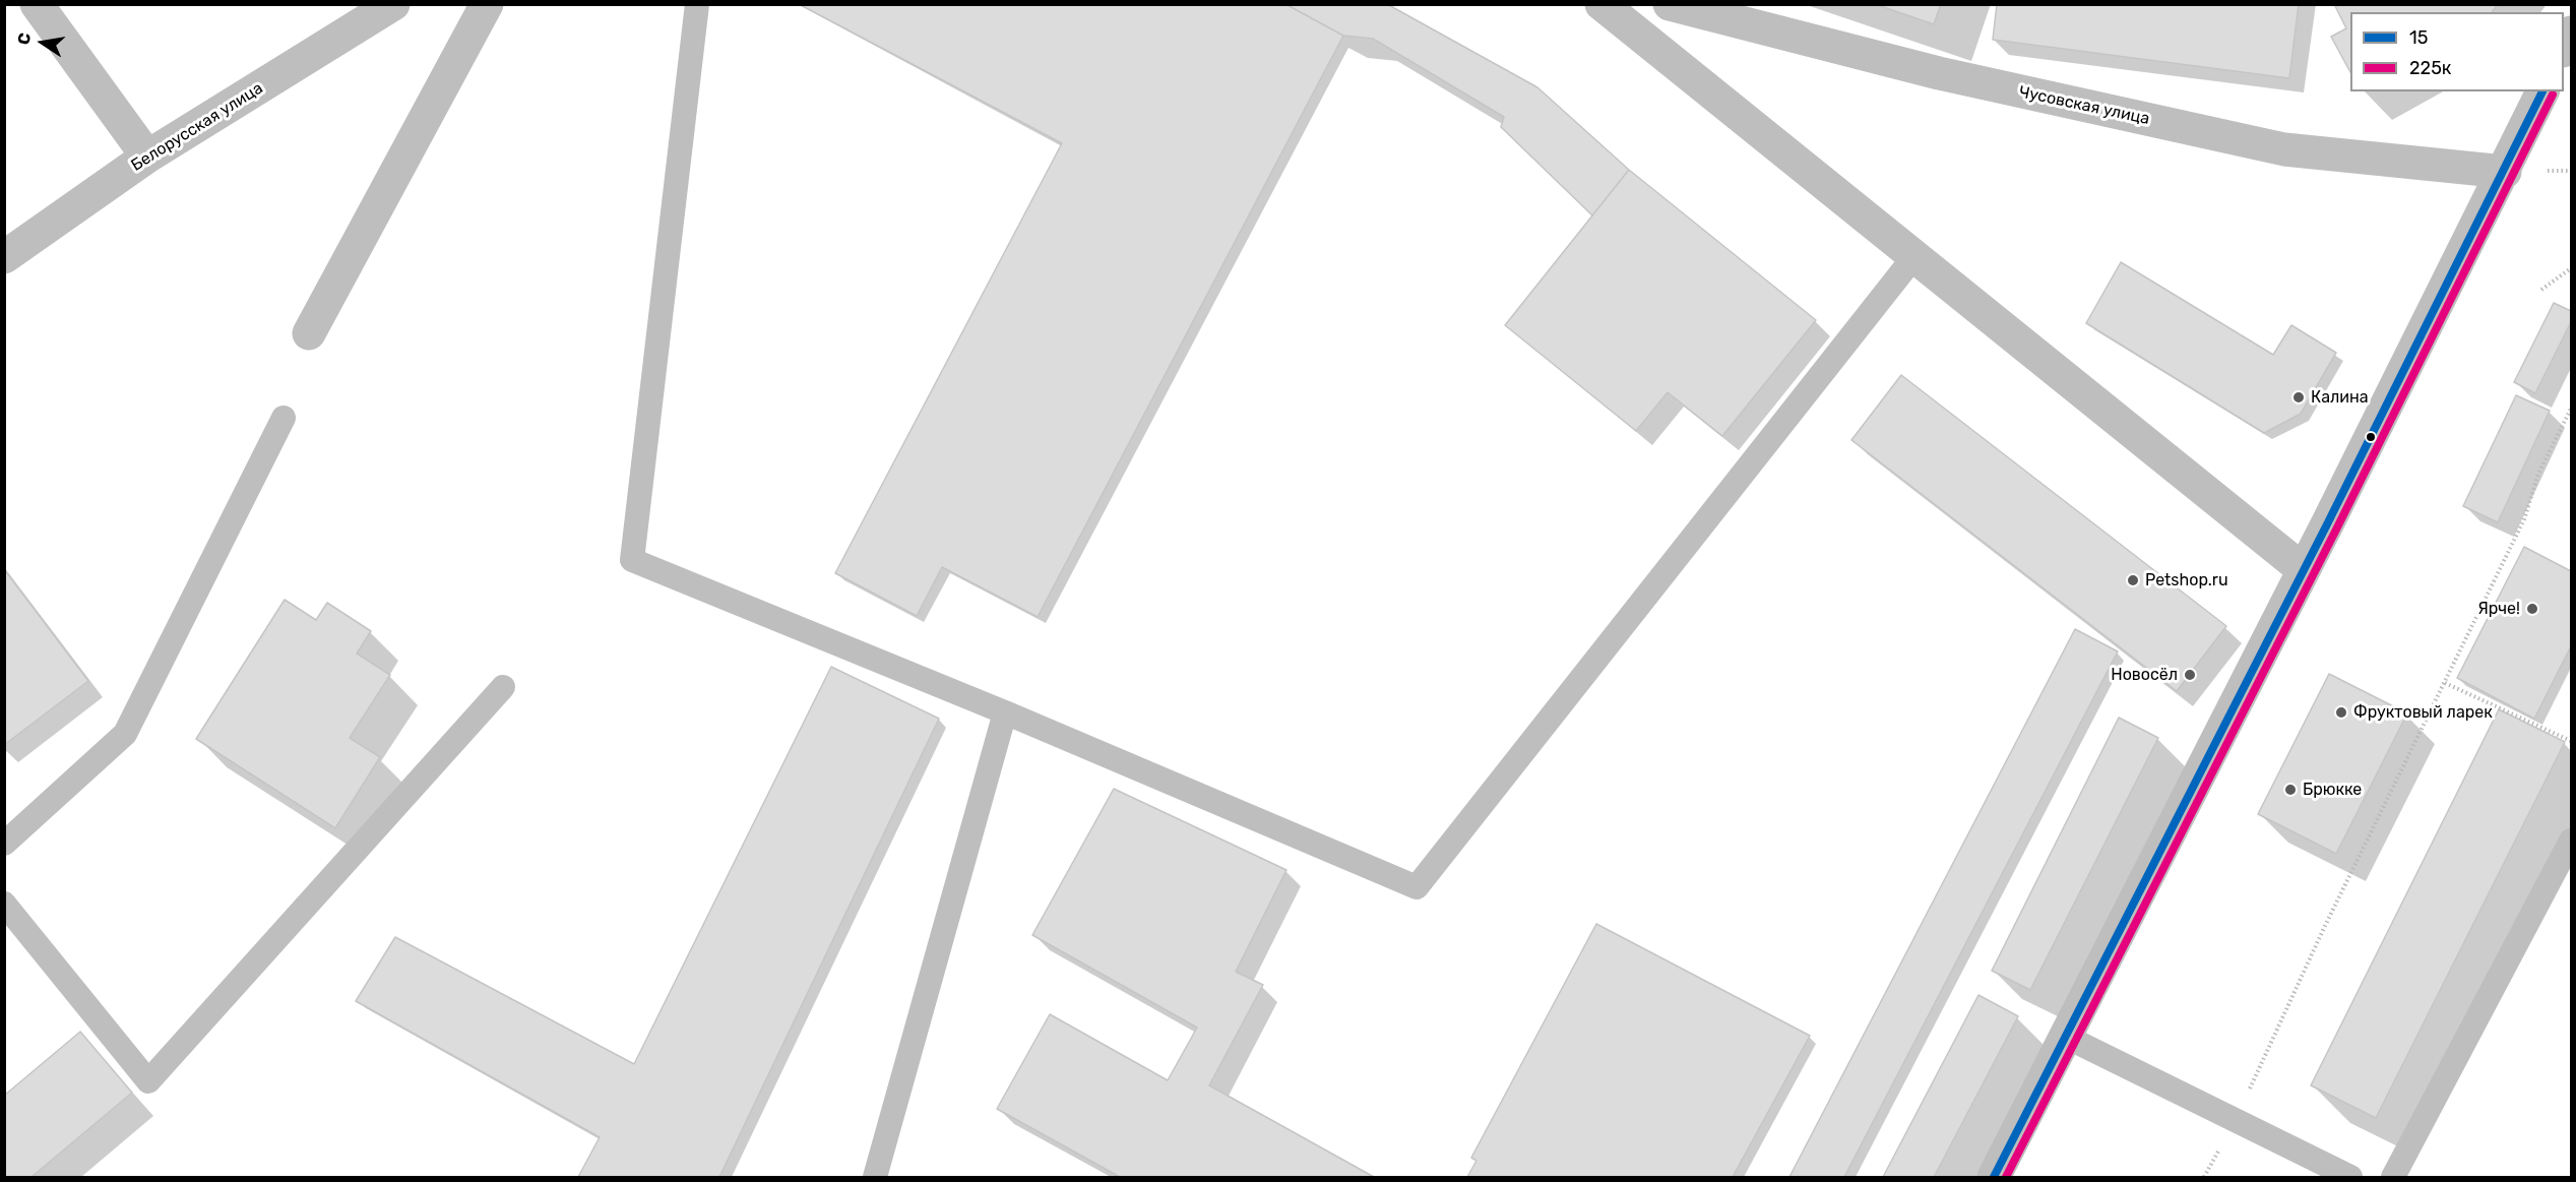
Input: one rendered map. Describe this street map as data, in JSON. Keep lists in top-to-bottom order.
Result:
{
  "streets": {
    "street": ["Чусовская улица", "Белорусская улица"]
  },
  "places": [
    "Калина",
    "Petshop.ru",
    "Ярче!",
    "Новосёл",
    "Фруктовый ларек",
    "Брюкке"
  ],
  "lines": ["transit line 15", "transit line 225к"],
  "legend": ["15", "225к"],
  "north": "left"
}
